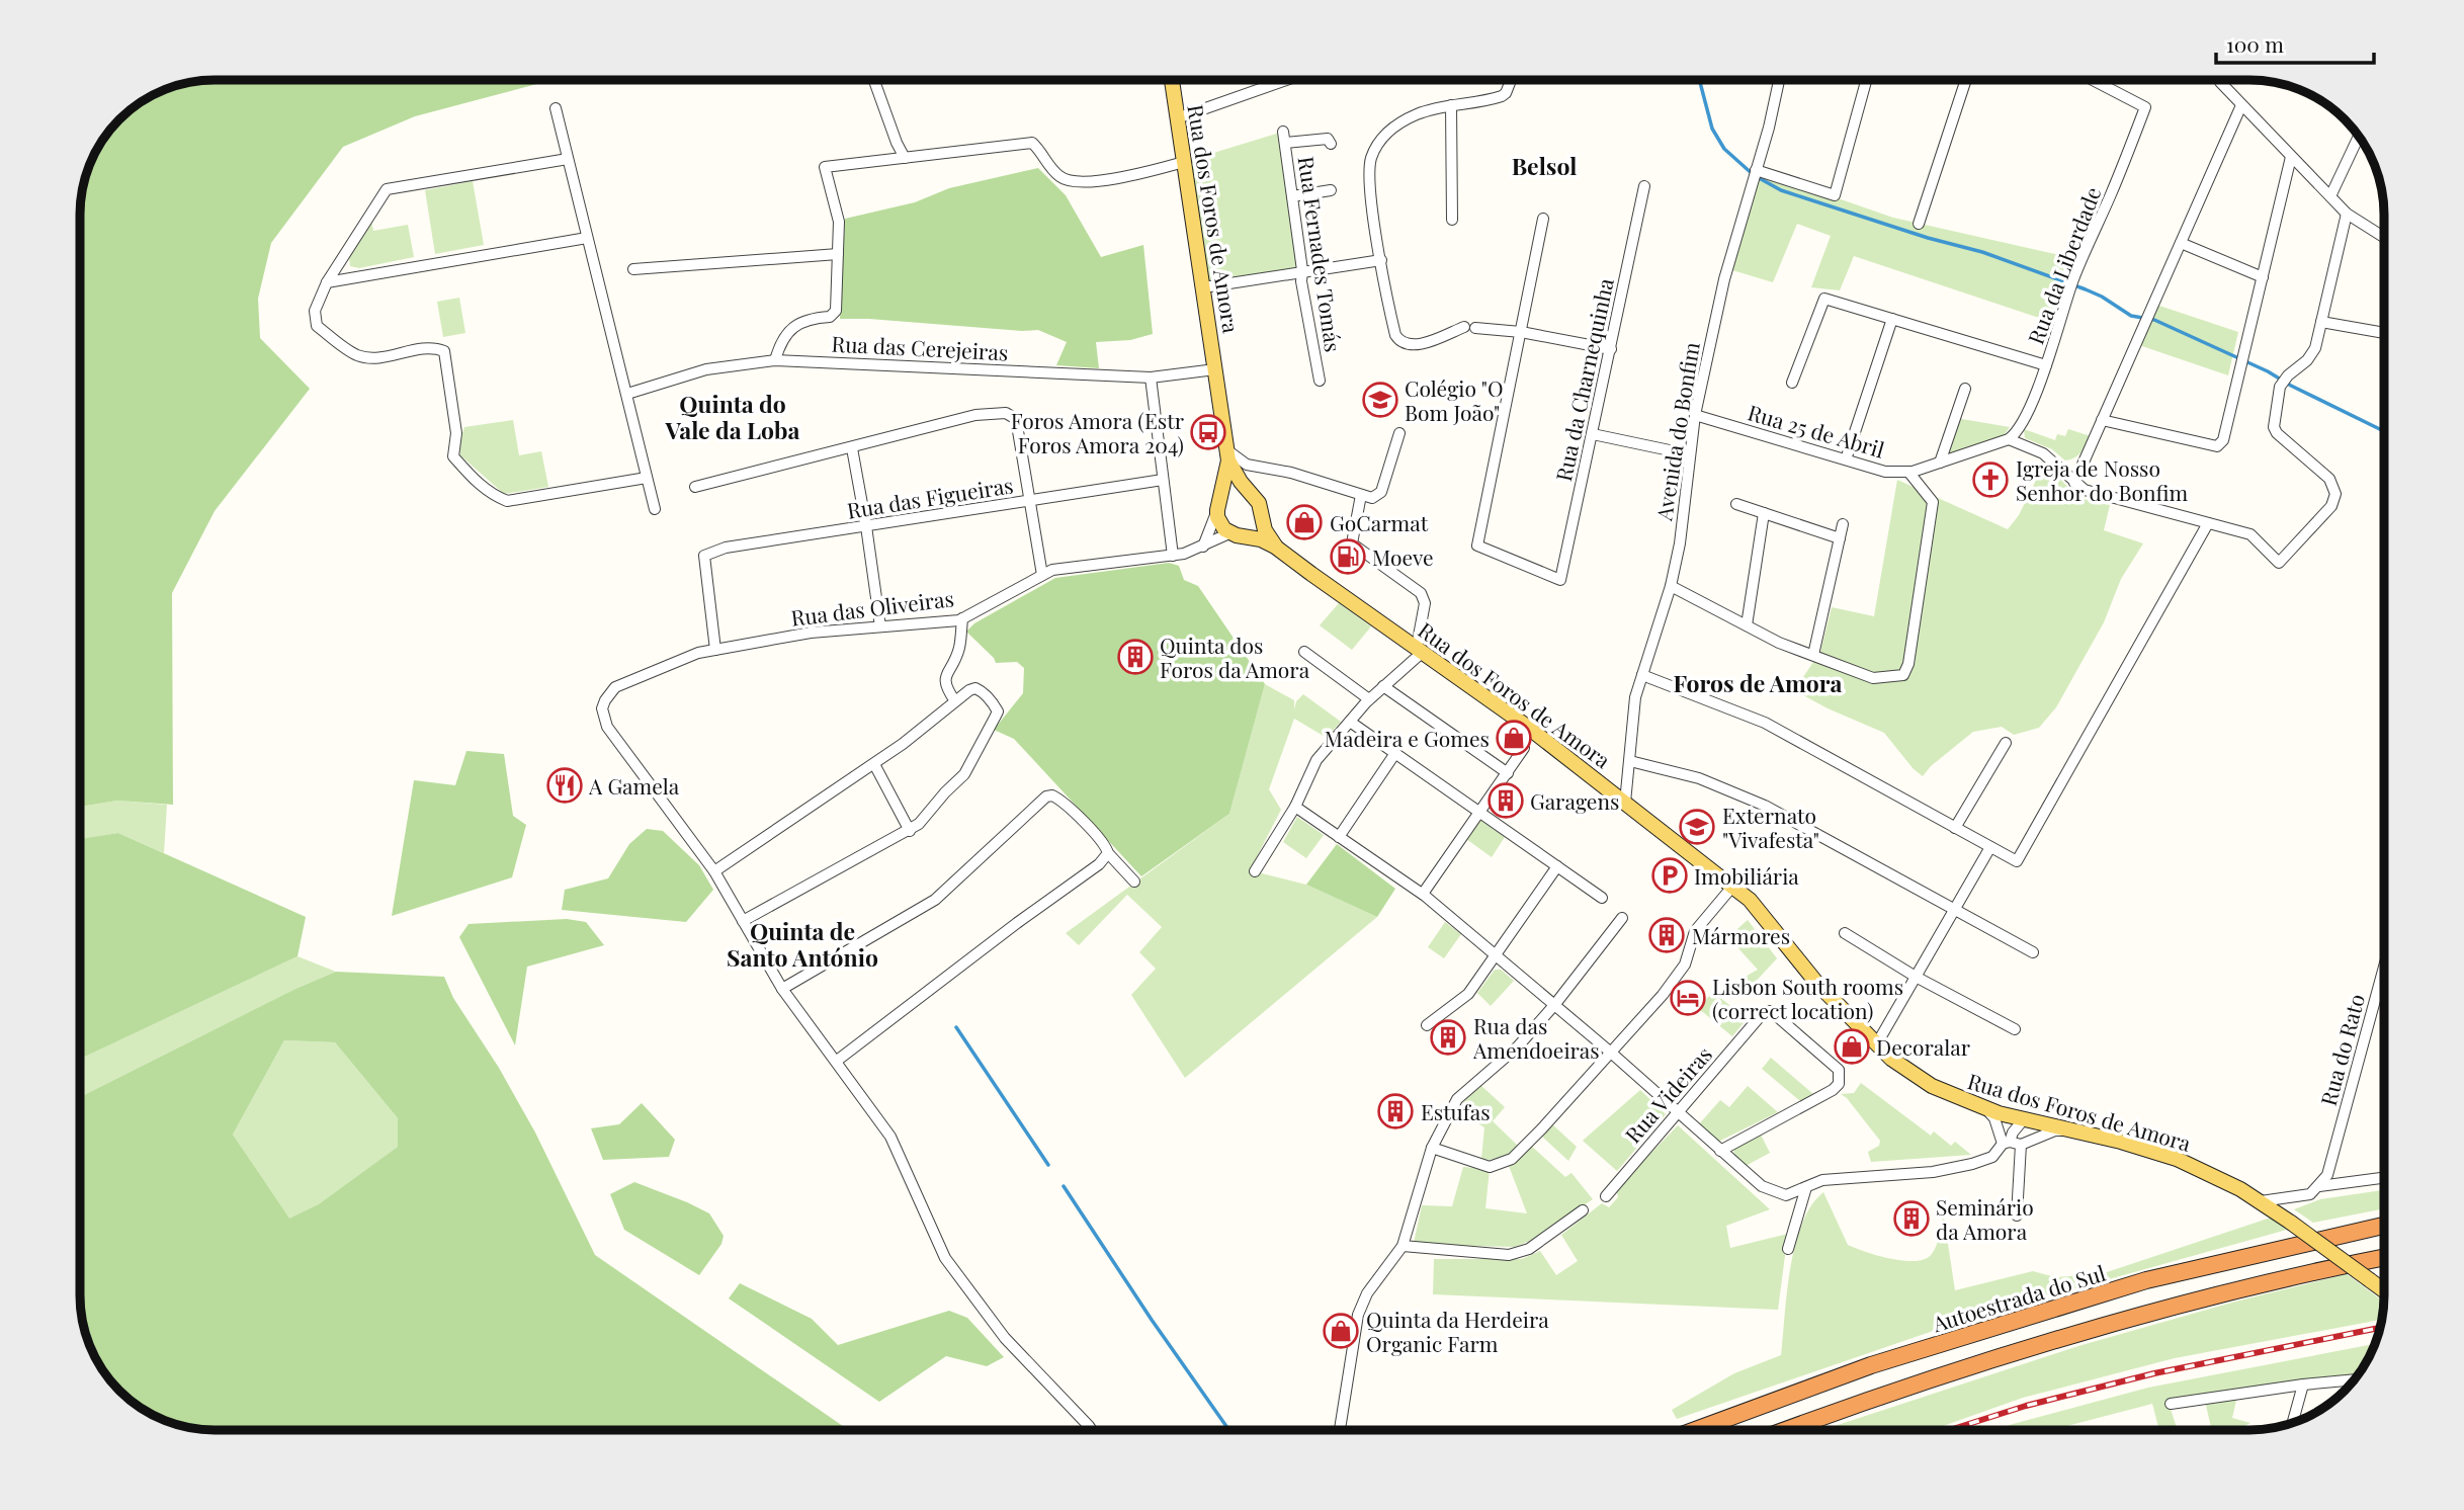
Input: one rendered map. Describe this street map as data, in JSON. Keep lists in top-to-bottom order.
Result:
{
  "streets": {
    "highway": ["Autoestrada do Sul"],
    "main road": ["Rua dos Foros de Amora"],
    "street": [
      "Rua Fernades Tomás",
      "Rua da Liberdade",
      "Rua das Cerejeiras",
      "Rua da Charnequinha",
      "Rua 25 de Abril",
      "Avenida do Bonfim",
      "Rua das Figueiras",
      "Rua das Oliveiras",
      "Rua do Rato",
      "Rua Videiras"
    ]
  },
  "crossings": [
    ["Rua dos Foros de Amora", "Rua das Cerejeiras"],
    ["Rua dos Foros de Amora", "Avenida do Bonfim"],
    ["Rua da Liberdade", "Rua 25 de Abril"],
    ["Rua 25 de Abril", "Avenida do Bonfim"],
    ["Rua das Figueiras", "Rua das Oliveiras"]
  ],
  "districts": [
    "Belsol",
    "Quinta do Vale da Loba",
    "Foros de Amora",
    "Quinta de Santo António"
  ],
  "places": {
    "school or university": ["Colégio \"O Bom João\"", "Externato \"Vivafesta\""],
    "bus stop": ["Foros Amora (Estr Foros Amora 204)"],
    "church": ["Igreja de Nosso Senhor do Bonfim"],
    "shop": [
      "GoCarmat",
      "Madeira e Gomes",
      "Decoralar",
      "Quinta da Herdeira Organic Farm"
    ],
    "fuel station": ["Moeve"],
    "building": [
      "Quinta dos Foros da Amora",
      "Garagens",
      "Mármores",
      "Rua das Amendoeiras",
      "Estufas",
      "Seminário da Amora"
    ],
    "restaurant": ["A Gamela"],
    "parking": ["Imobiliária"],
    "hotel": ["Lisbon South rooms (correct location)"]
  },
  "scale_bar": "100 m"
}
